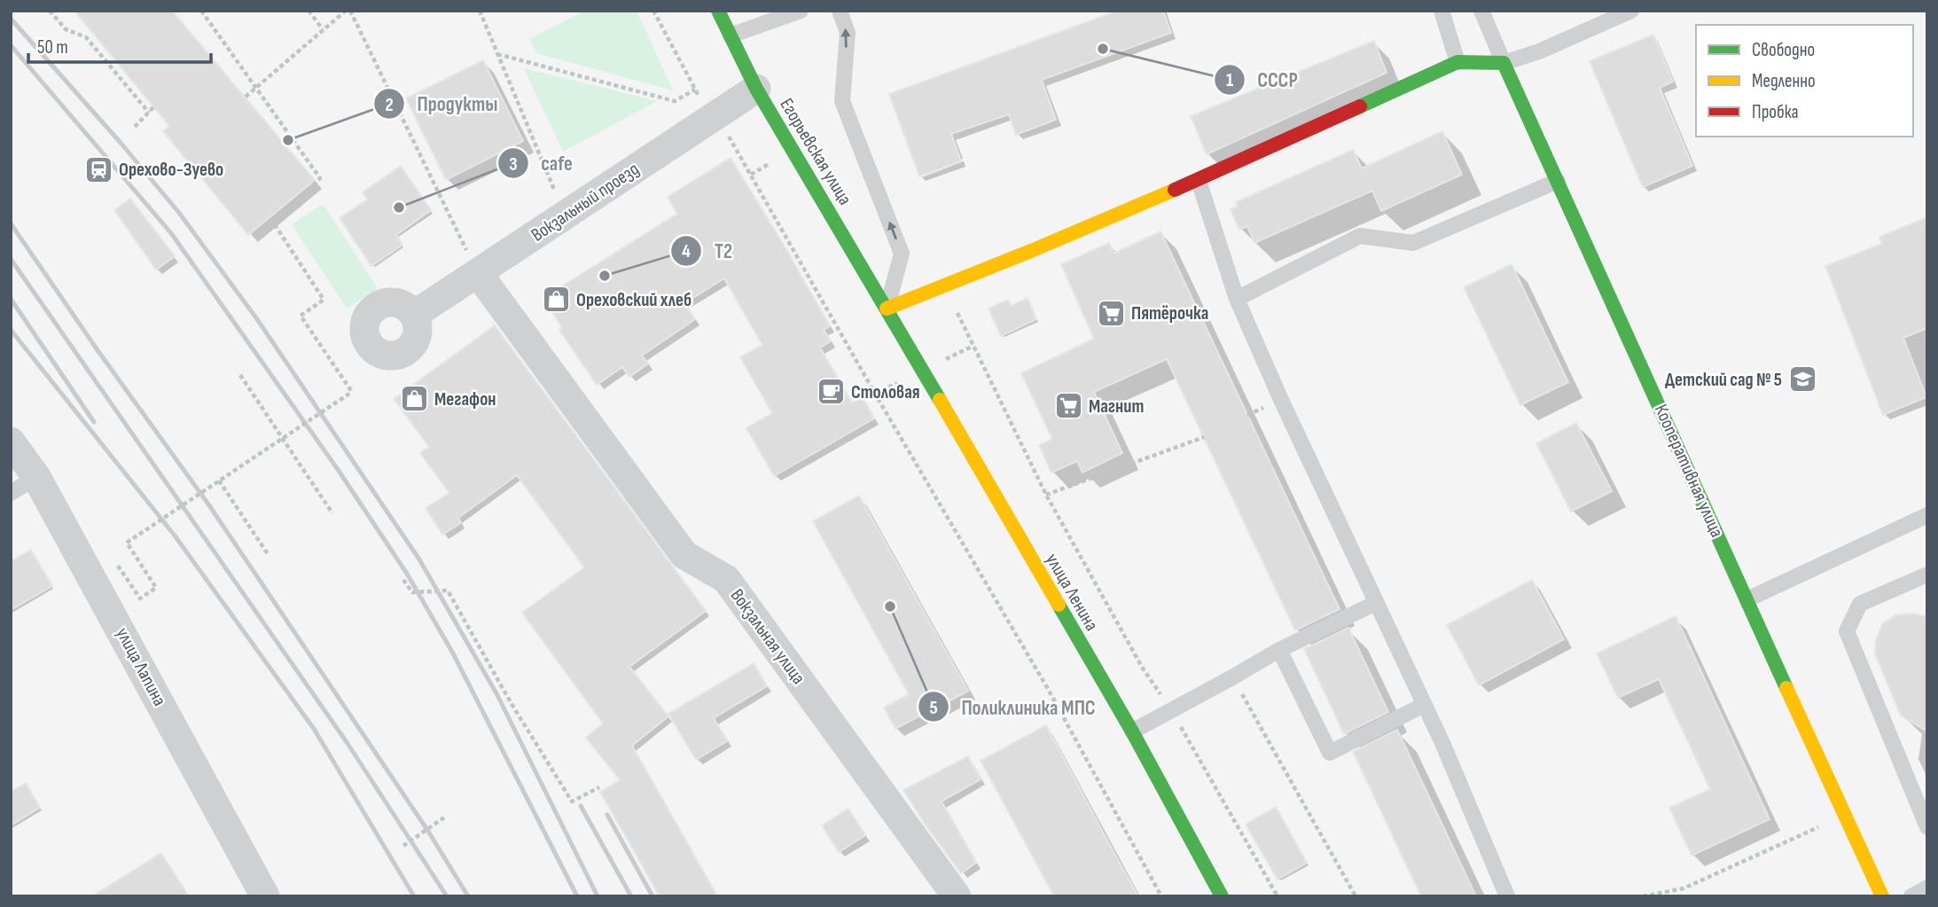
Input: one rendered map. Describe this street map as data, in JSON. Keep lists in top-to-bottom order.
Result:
{
  "streets": {
    "street": [
      "Егорьевская улица",
      "Вокзальный проезд",
      "Кооперативная улица",
      "улица Ленина",
      "Вокзальная улица",
      "улица Лапина"
    ]
  },
  "crossings": [
    ["Егорьевская улица", "Вокзальный проезд"],
    ["Егорьевская улица", "улица Ленина"],
    ["Вокзальный проезд", "Вокзальная улица"]
  ],
  "places": {
    "other": [
      "СССР",
      "Продукты",
      "cafe",
      "T2",
      "Поликлиника МПС"
    ],
    "station": ["Орехово-Зуево"],
    "shop": ["Ореховский хлеб", "Мегафон"],
    "supermarket": ["Пятёрочка", "Магнит"],
    "school or university": ["Детский сад № 5"],
    "cafe": ["Столовая"]
  },
  "legend": ["Свободно", "Медленно", "Пробка"],
  "scale_bar": "50 m"
}
